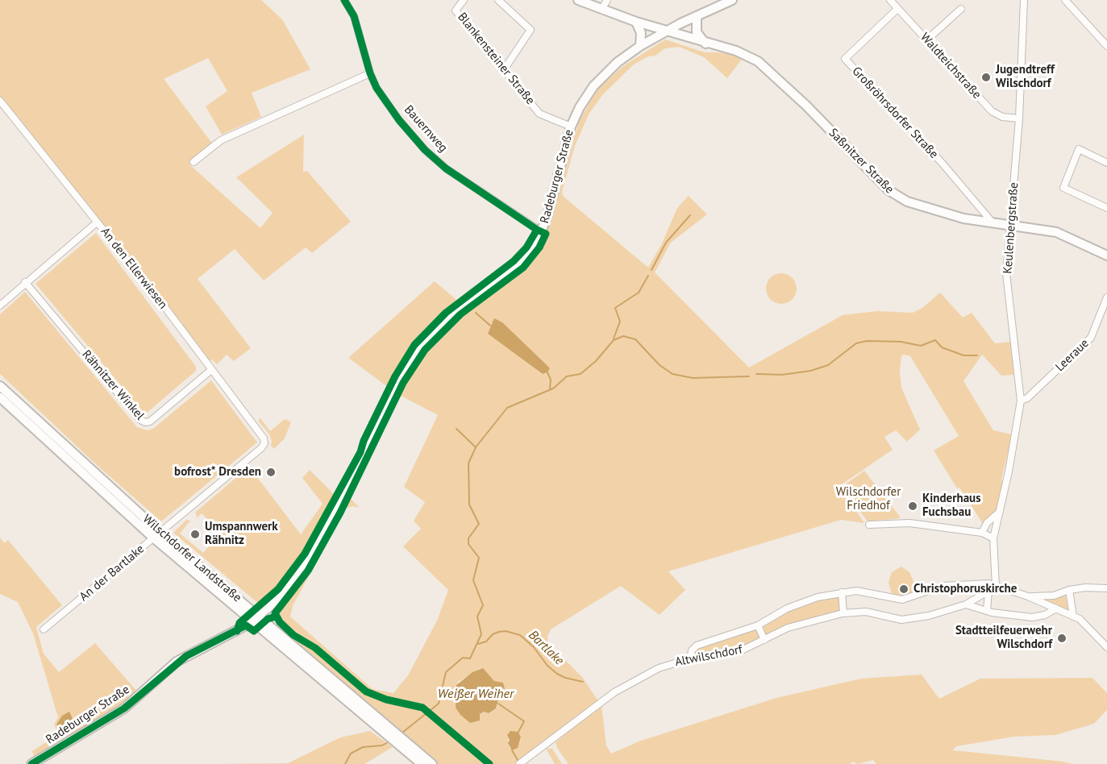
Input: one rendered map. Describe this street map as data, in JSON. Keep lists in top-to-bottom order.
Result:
{
  "streets": {
    "main road": ["Saßnitzer Straße", "Radeburger Straße", "Wilschdorfer Landstraße"],
    "street": [
      "Blankensteiner Straße",
      "Waldteichstraße",
      "Großröhrsdorfer Straße",
      "Bauernweg",
      "Keulenbergstraße",
      "An den Ellerwiesen",
      "Leeraue",
      "Rähnitzer Winkel",
      "An der Bartlake",
      "Altwilschdorf"
    ]
  },
  "crossings": [
    ["Blankensteiner Straße", "Radeburger Straße"],
    ["Waldteichstraße", "Großröhrsdorfer Straße"],
    ["Waldteichstraße", "Keulenbergstraße"],
    ["Großröhrsdorfer Straße", "Saßnitzer Straße"],
    ["Bauernweg", "Radeburger Straße"],
    ["Saßnitzer Straße", "Radeburger Straße"],
    ["Saßnitzer Straße", "Keulenbergstraße"],
    ["Radeburger Straße", "Wilschdorfer Landstraße"],
    ["Keulenbergstraße", "Leeraue"],
    ["Keulenbergstraße", "Altwilschdorf"],
    ["An den Ellerwiesen", "Rähnitzer Winkel"],
    ["An den Ellerwiesen", "An der Bartlake"],
    ["Wilschdorfer Landstraße", "An der Bartlake"]
  ],
  "water": ["Bartlake", "Weißer Weiher"],
  "parks": ["Wilschdorfer Friedhof"],
  "places": [
    "Jugendtreff Wilschdorf",
    "bofrost* Dresden",
    "Kinderhaus Fuchsbau",
    "Umspannwerk Rähnitz",
    "Christophoruskirche",
    "Stadtteilfeuerwehr Wilschdorf"
  ]
}
